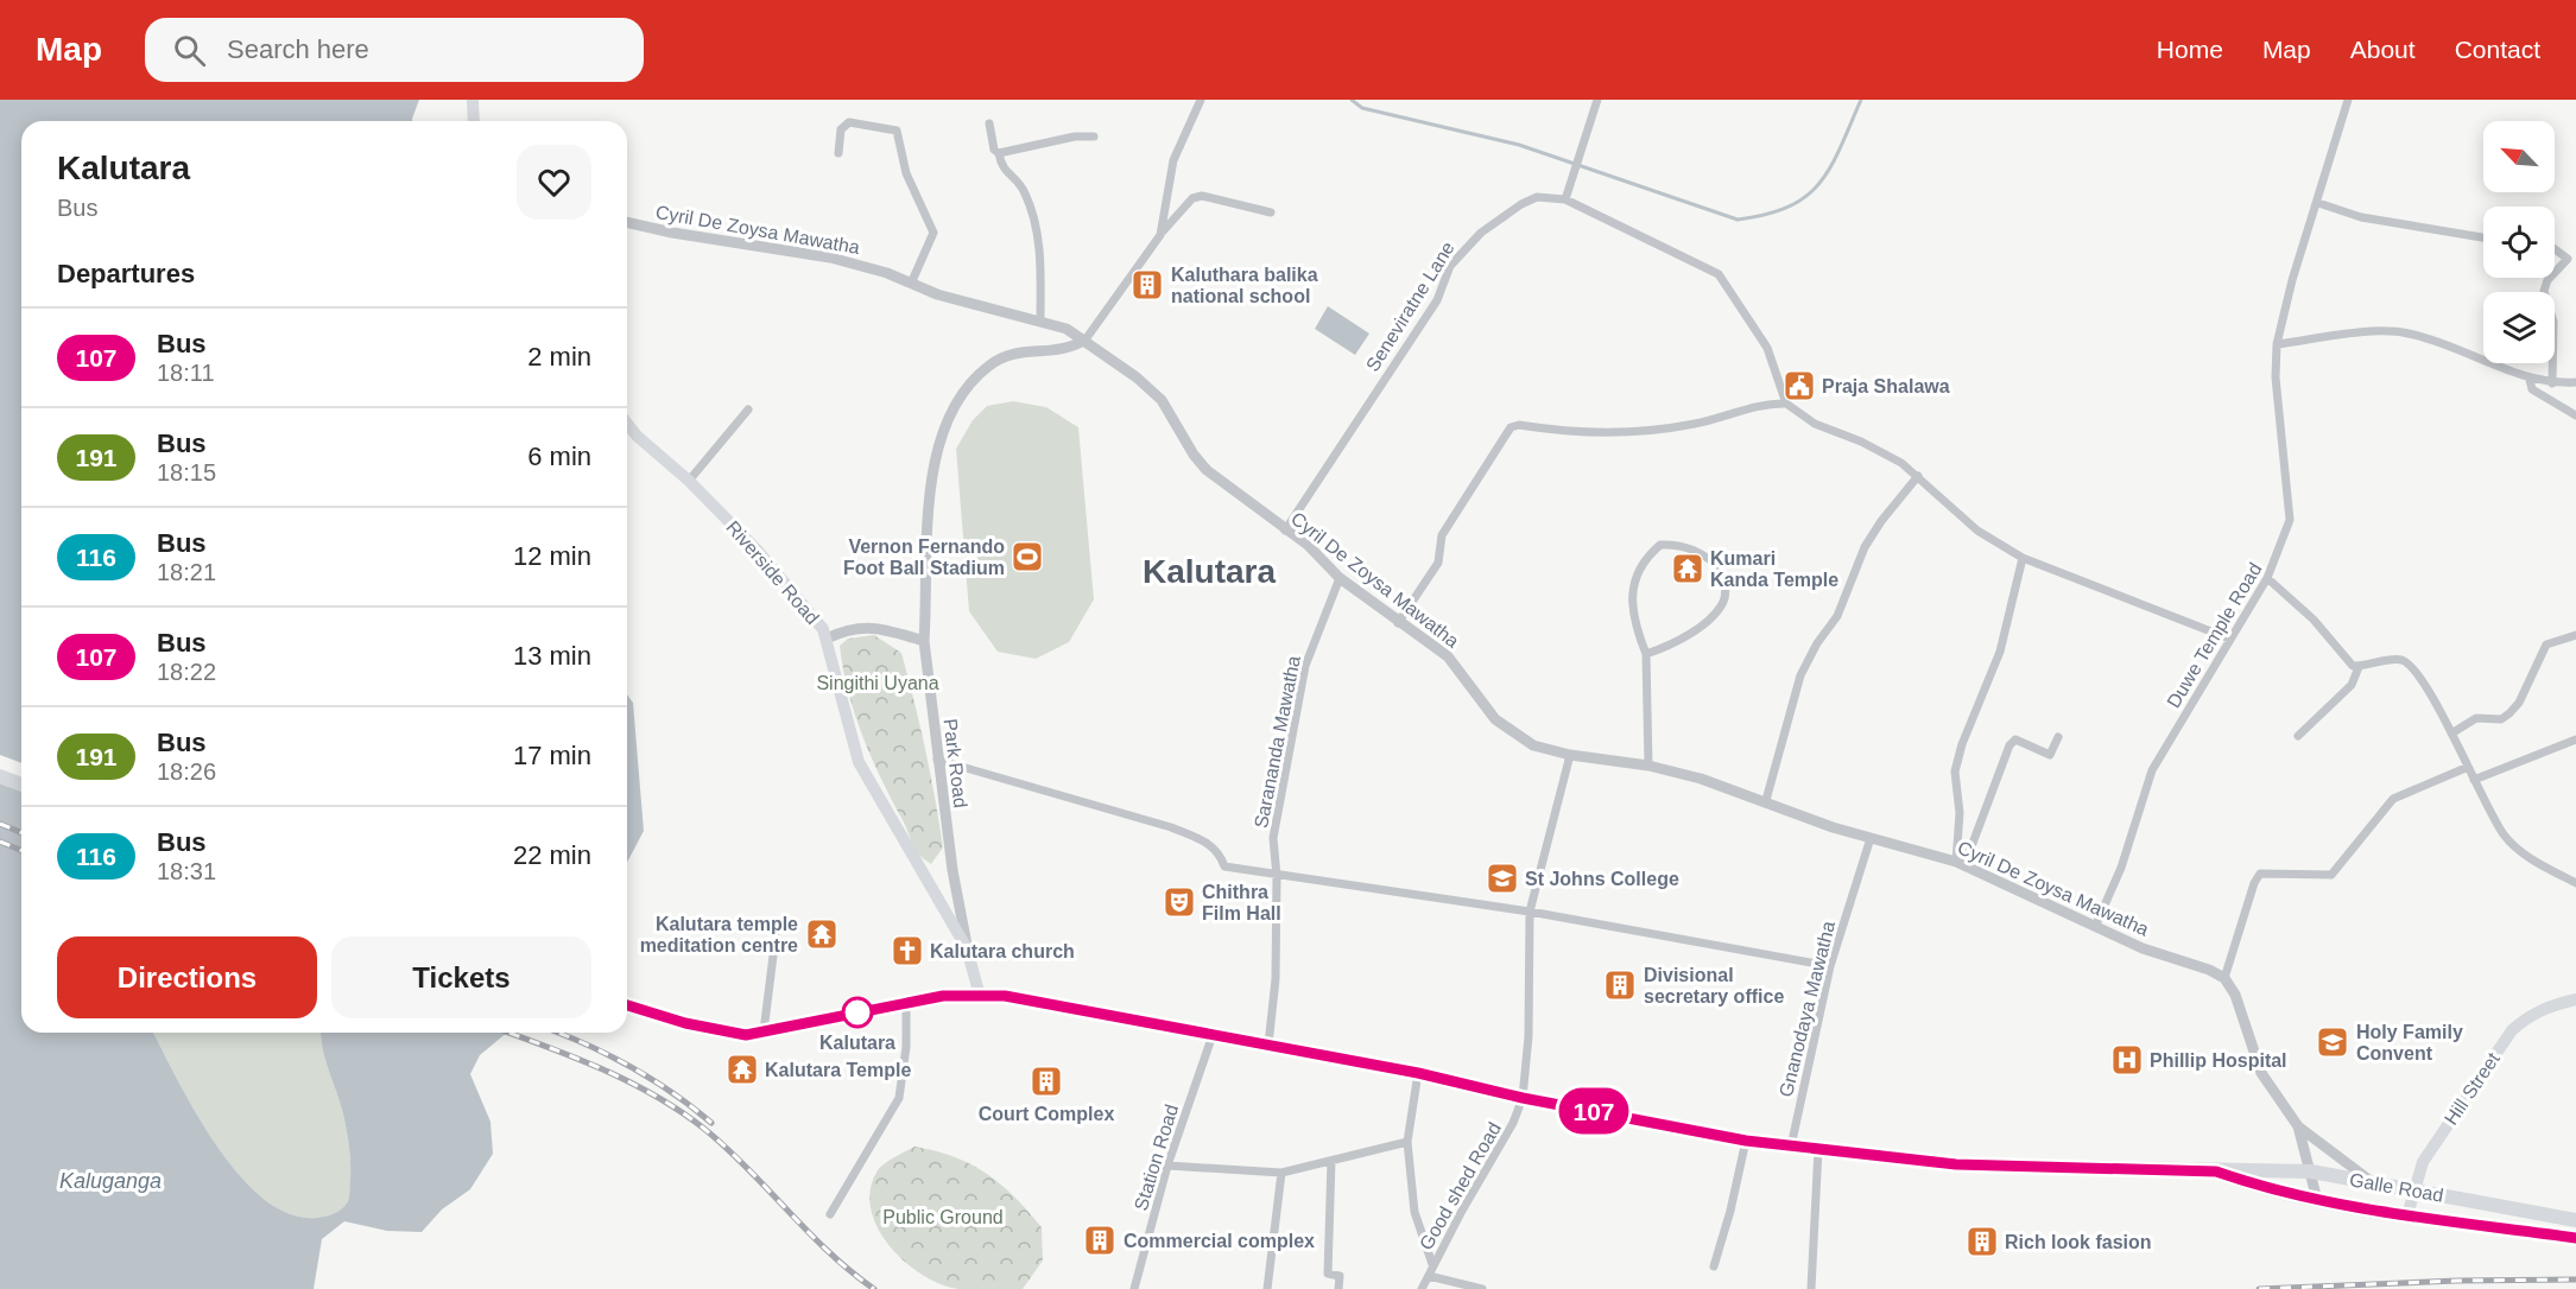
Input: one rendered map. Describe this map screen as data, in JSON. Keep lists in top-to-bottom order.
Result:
{
  "streets": {
    "highway": ["Galle Road"],
    "main road": ["Riverside Road", "Hill Street"],
    "street": [
      "Cyril De Zoysa Mawatha",
      "Seneviratne Lane",
      "Duwe Temple Road",
      "Sarananda Mawatha",
      "Park Road",
      "Gnanodaya Mawatha",
      "Station Road",
      "Good shed Road"
    ]
  },
  "crossings": [
    ["Cyril De Zoysa Mawatha", "Seneviratne Lane"],
    ["Cyril De Zoysa Mawatha", "Duwe Temple Road"],
    ["Cyril De Zoysa Mawatha", "Sarananda Mawatha"],
    ["Cyril De Zoysa Mawatha", "Park Road"],
    ["Cyril De Zoysa Mawatha", "Gnanodaya Mawatha"],
    ["Cyril De Zoysa Mawatha", "Good shed Road"],
    ["Riverside Road", "Park Road"],
    ["Riverside Road", "Galle Road"],
    ["Sarananda Mawatha", "Galle Road"],
    ["Gnanodaya Mawatha", "Galle Road"],
    ["Hill Street", "Galle Road"],
    ["Station Road", "Galle Road"],
    ["Good shed Road", "Galle Road"]
  ],
  "districts": ["Kalutara"],
  "water": ["Kaluganga"],
  "parks": ["Singithi Uyana", "Public Ground"],
  "places": {
    "building": [
      "Kaluthara balika national school",
      "Divisional secretary office",
      "Court Complex",
      "Commercial complex",
      "Rich look fasion"
    ],
    "public building": ["Praja Shalawa"],
    "sports": ["Vernon Fernando Foot Ball Stadium"],
    "temple": ["Kumari Kanda Temple", "Kalutara temple meditation centre", "Kalutara Temple"],
    "school or university": ["St Johns College", "Holy Family Convent"],
    "theatre": ["Chithra Film Hall"],
    "church": ["Kalutara church"],
    "other": ["Kalutara"],
    "hospital": ["Phillip Hospital"]
  },
  "lines": ["bus line 107"],
  "north": "top left",
  "page": {
    "header": "Map",
    "search": "Search here",
    "nav": [
      "Home",
      "Map",
      "About",
      "Contact"
    ],
    "on_map": "107",
    "heading": [
      ["Kalutara", "Bus"],
      "Departures"
    ],
    "list": [
      {
        "mark": "107",
        "name": "Bus",
        "note": "18:11",
        "value": "2 min"
      },
      {
        "mark": "191",
        "name": "Bus",
        "note": "18:15",
        "value": "6 min"
      },
      {
        "mark": "116",
        "name": "Bus",
        "note": "18:21",
        "value": "12 min"
      },
      {
        "mark": "107",
        "name": "Bus",
        "note": "18:22",
        "value": "13 min"
      },
      {
        "mark": "191",
        "name": "Bus",
        "note": "18:26",
        "value": "17 min"
      },
      {
        "mark": "116",
        "name": "Bus",
        "note": "18:31",
        "value": "22 min"
      }
    ],
    "buttons": ["Directions", "Tickets"]
  }
}
